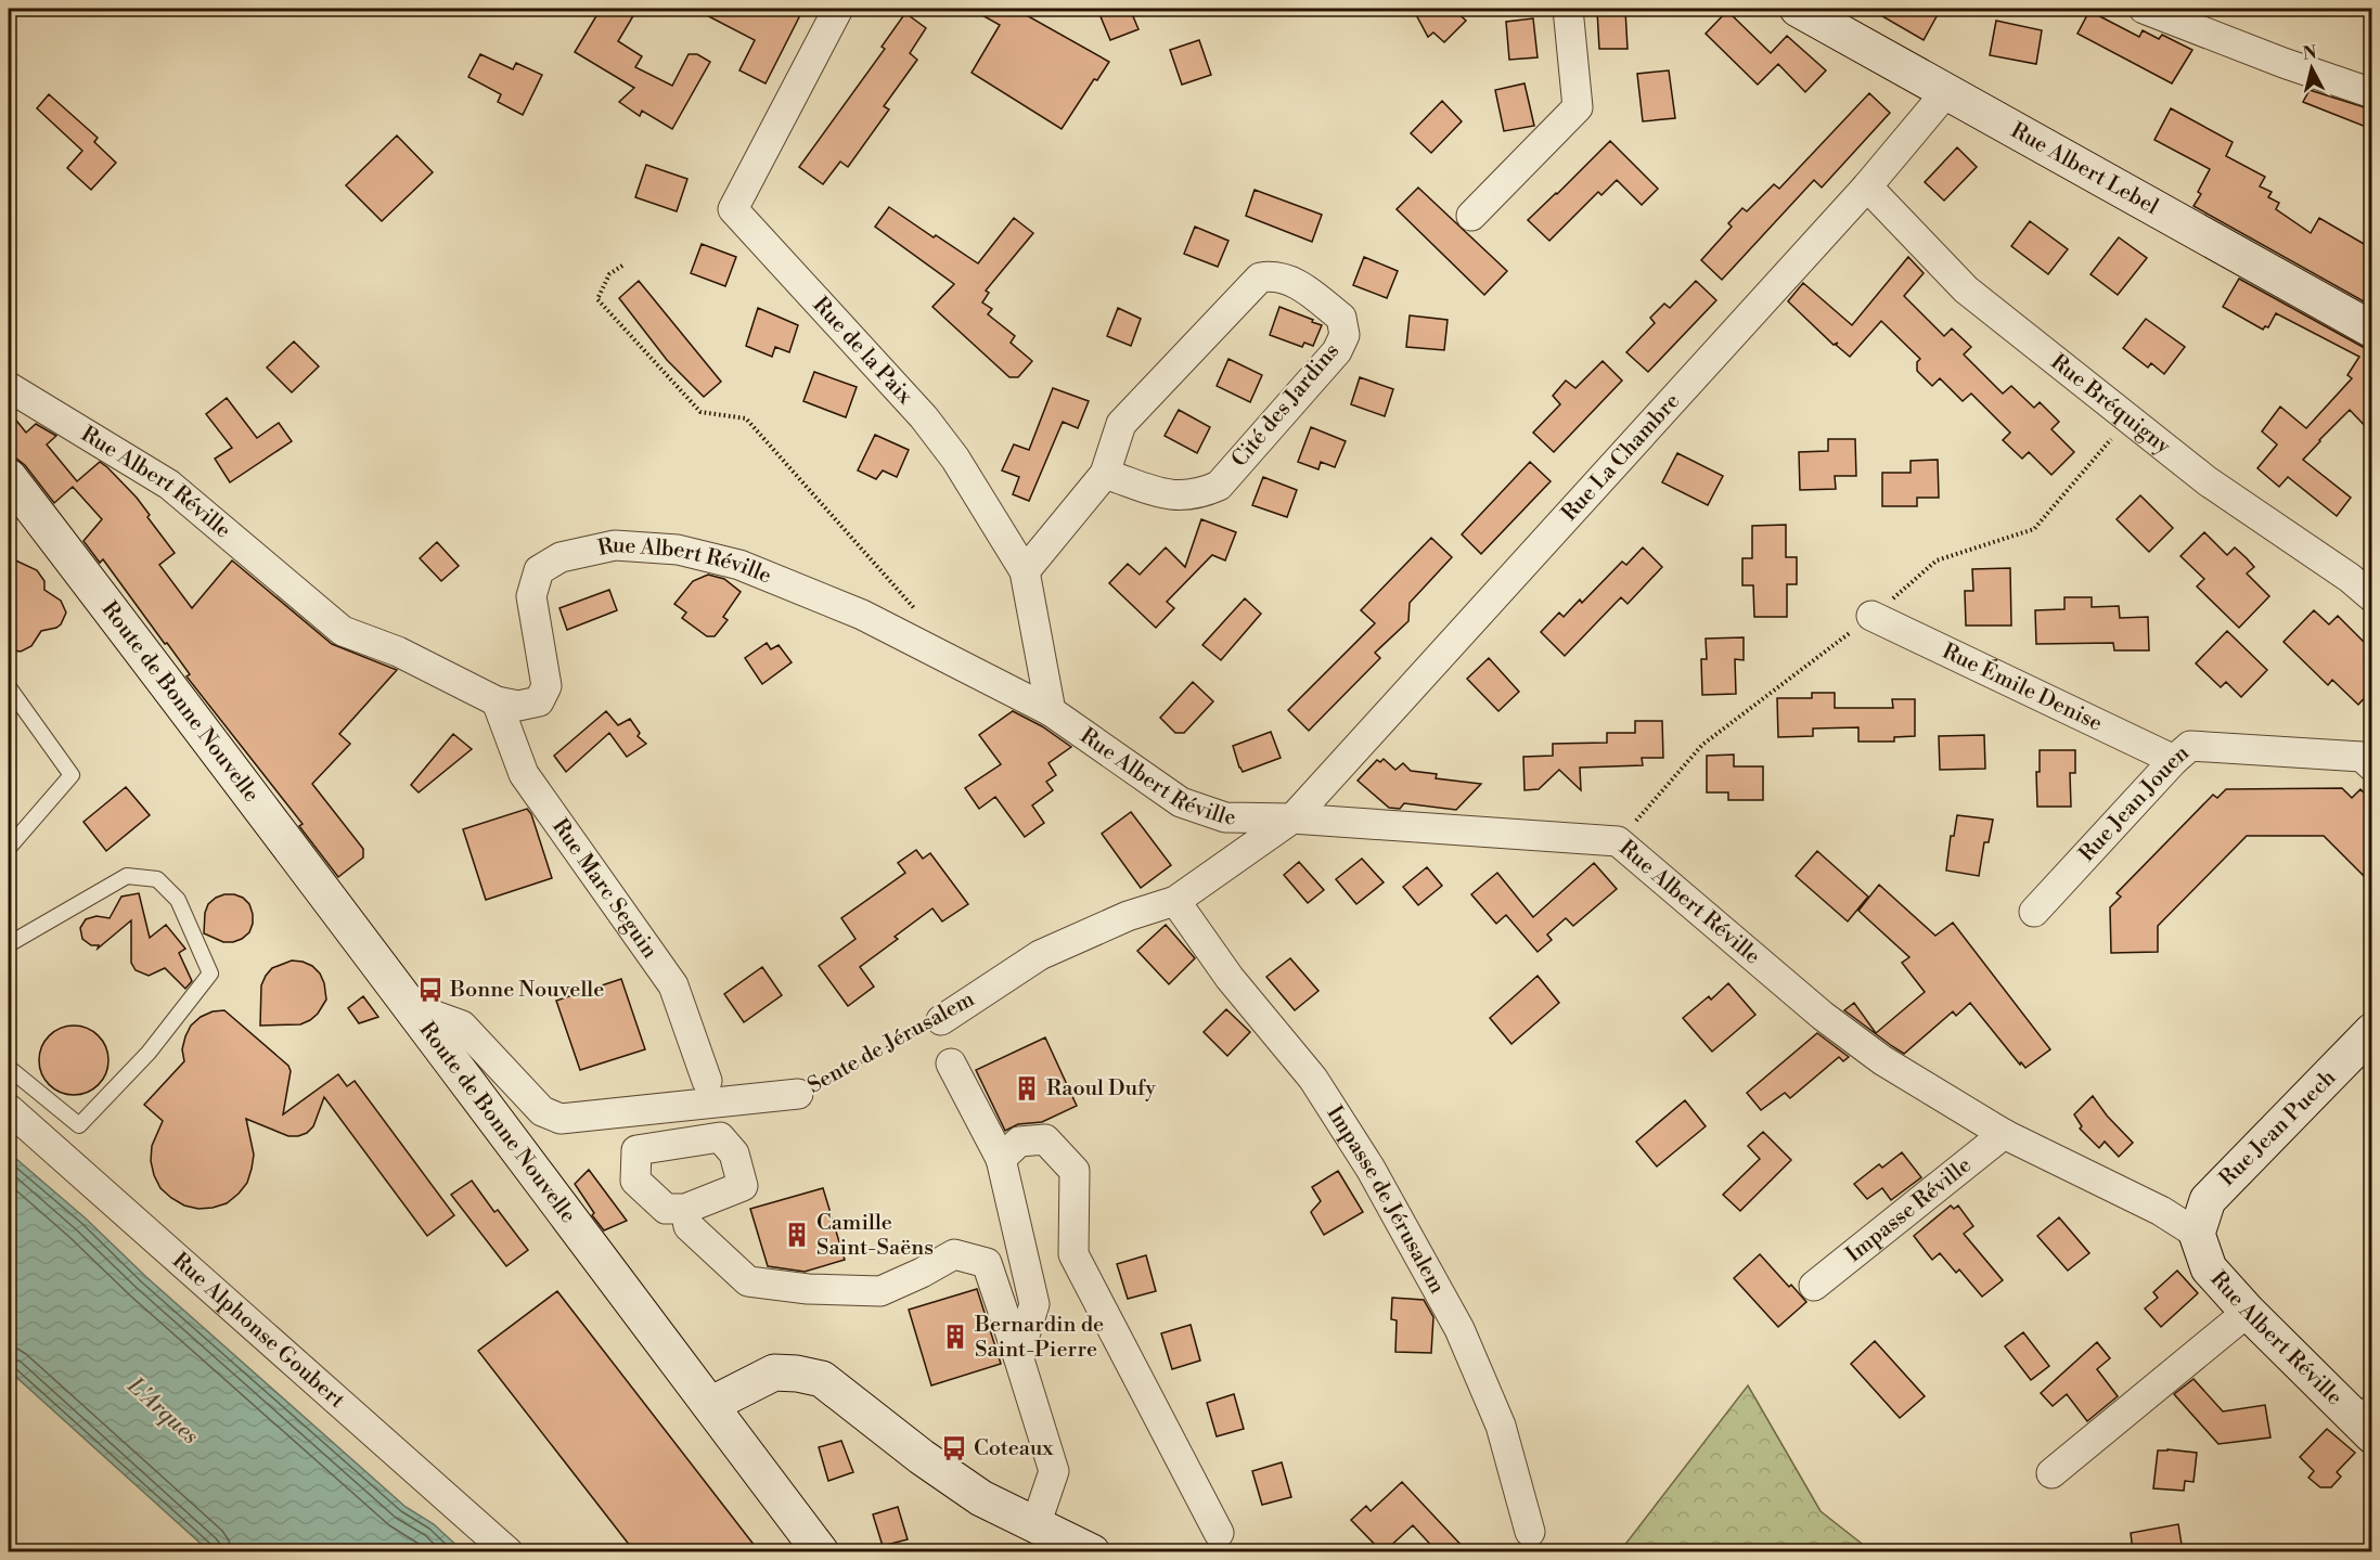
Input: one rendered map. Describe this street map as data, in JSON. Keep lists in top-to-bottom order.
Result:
{
  "streets": {
    "street": [
      "Rue Albert Lebel",
      "Rue de la Paix",
      "Rue Bréquigny",
      "Cité des Jardins",
      "Rue La Chambre",
      "Rue Albert Réville",
      "Rue Émile Denise",
      "Route de Bonne Nouvelle",
      "Rue Jean Jouen",
      "Rue Marc Seguin",
      "Sente de Jérusalem",
      "Rue Jean Puech",
      "Impasse de Jérusalem",
      "Impasse Réville",
      "Rue Alphonse Goubert"
    ]
  },
  "crossings": [
    ["Rue Albert Lebel", "Rue La Chambre"],
    ["Rue de la Paix", "Cité des Jardins"],
    ["Rue de la Paix", "Rue Albert Réville"],
    ["Rue Bréquigny", "Rue La Chambre"],
    ["Rue La Chambre", "Rue Albert Réville"],
    ["Rue La Chambre", "Sente de Jérusalem"],
    ["Rue Albert Réville", "Rue Marc Seguin"],
    ["Rue Albert Réville", "Sente de Jérusalem"],
    ["Rue Albert Réville", "Rue Jean Puech"],
    ["Rue Albert Réville", "Impasse Réville"],
    ["Rue Émile Denise", "Rue Jean Jouen"],
    ["Route de Bonne Nouvelle", "Sente de Jérusalem"],
    ["Sente de Jérusalem", "Impasse de Jérusalem"]
  ],
  "water": ["L'Arques"],
  "places": {
    "bus stop": ["Bonne Nouvelle", "Coteaux"],
    "building": ["Raoul Dufy", "Camille Saint-Saëns", "Bernardin de Saint-Pierre"]
  },
  "north": "top"
}
